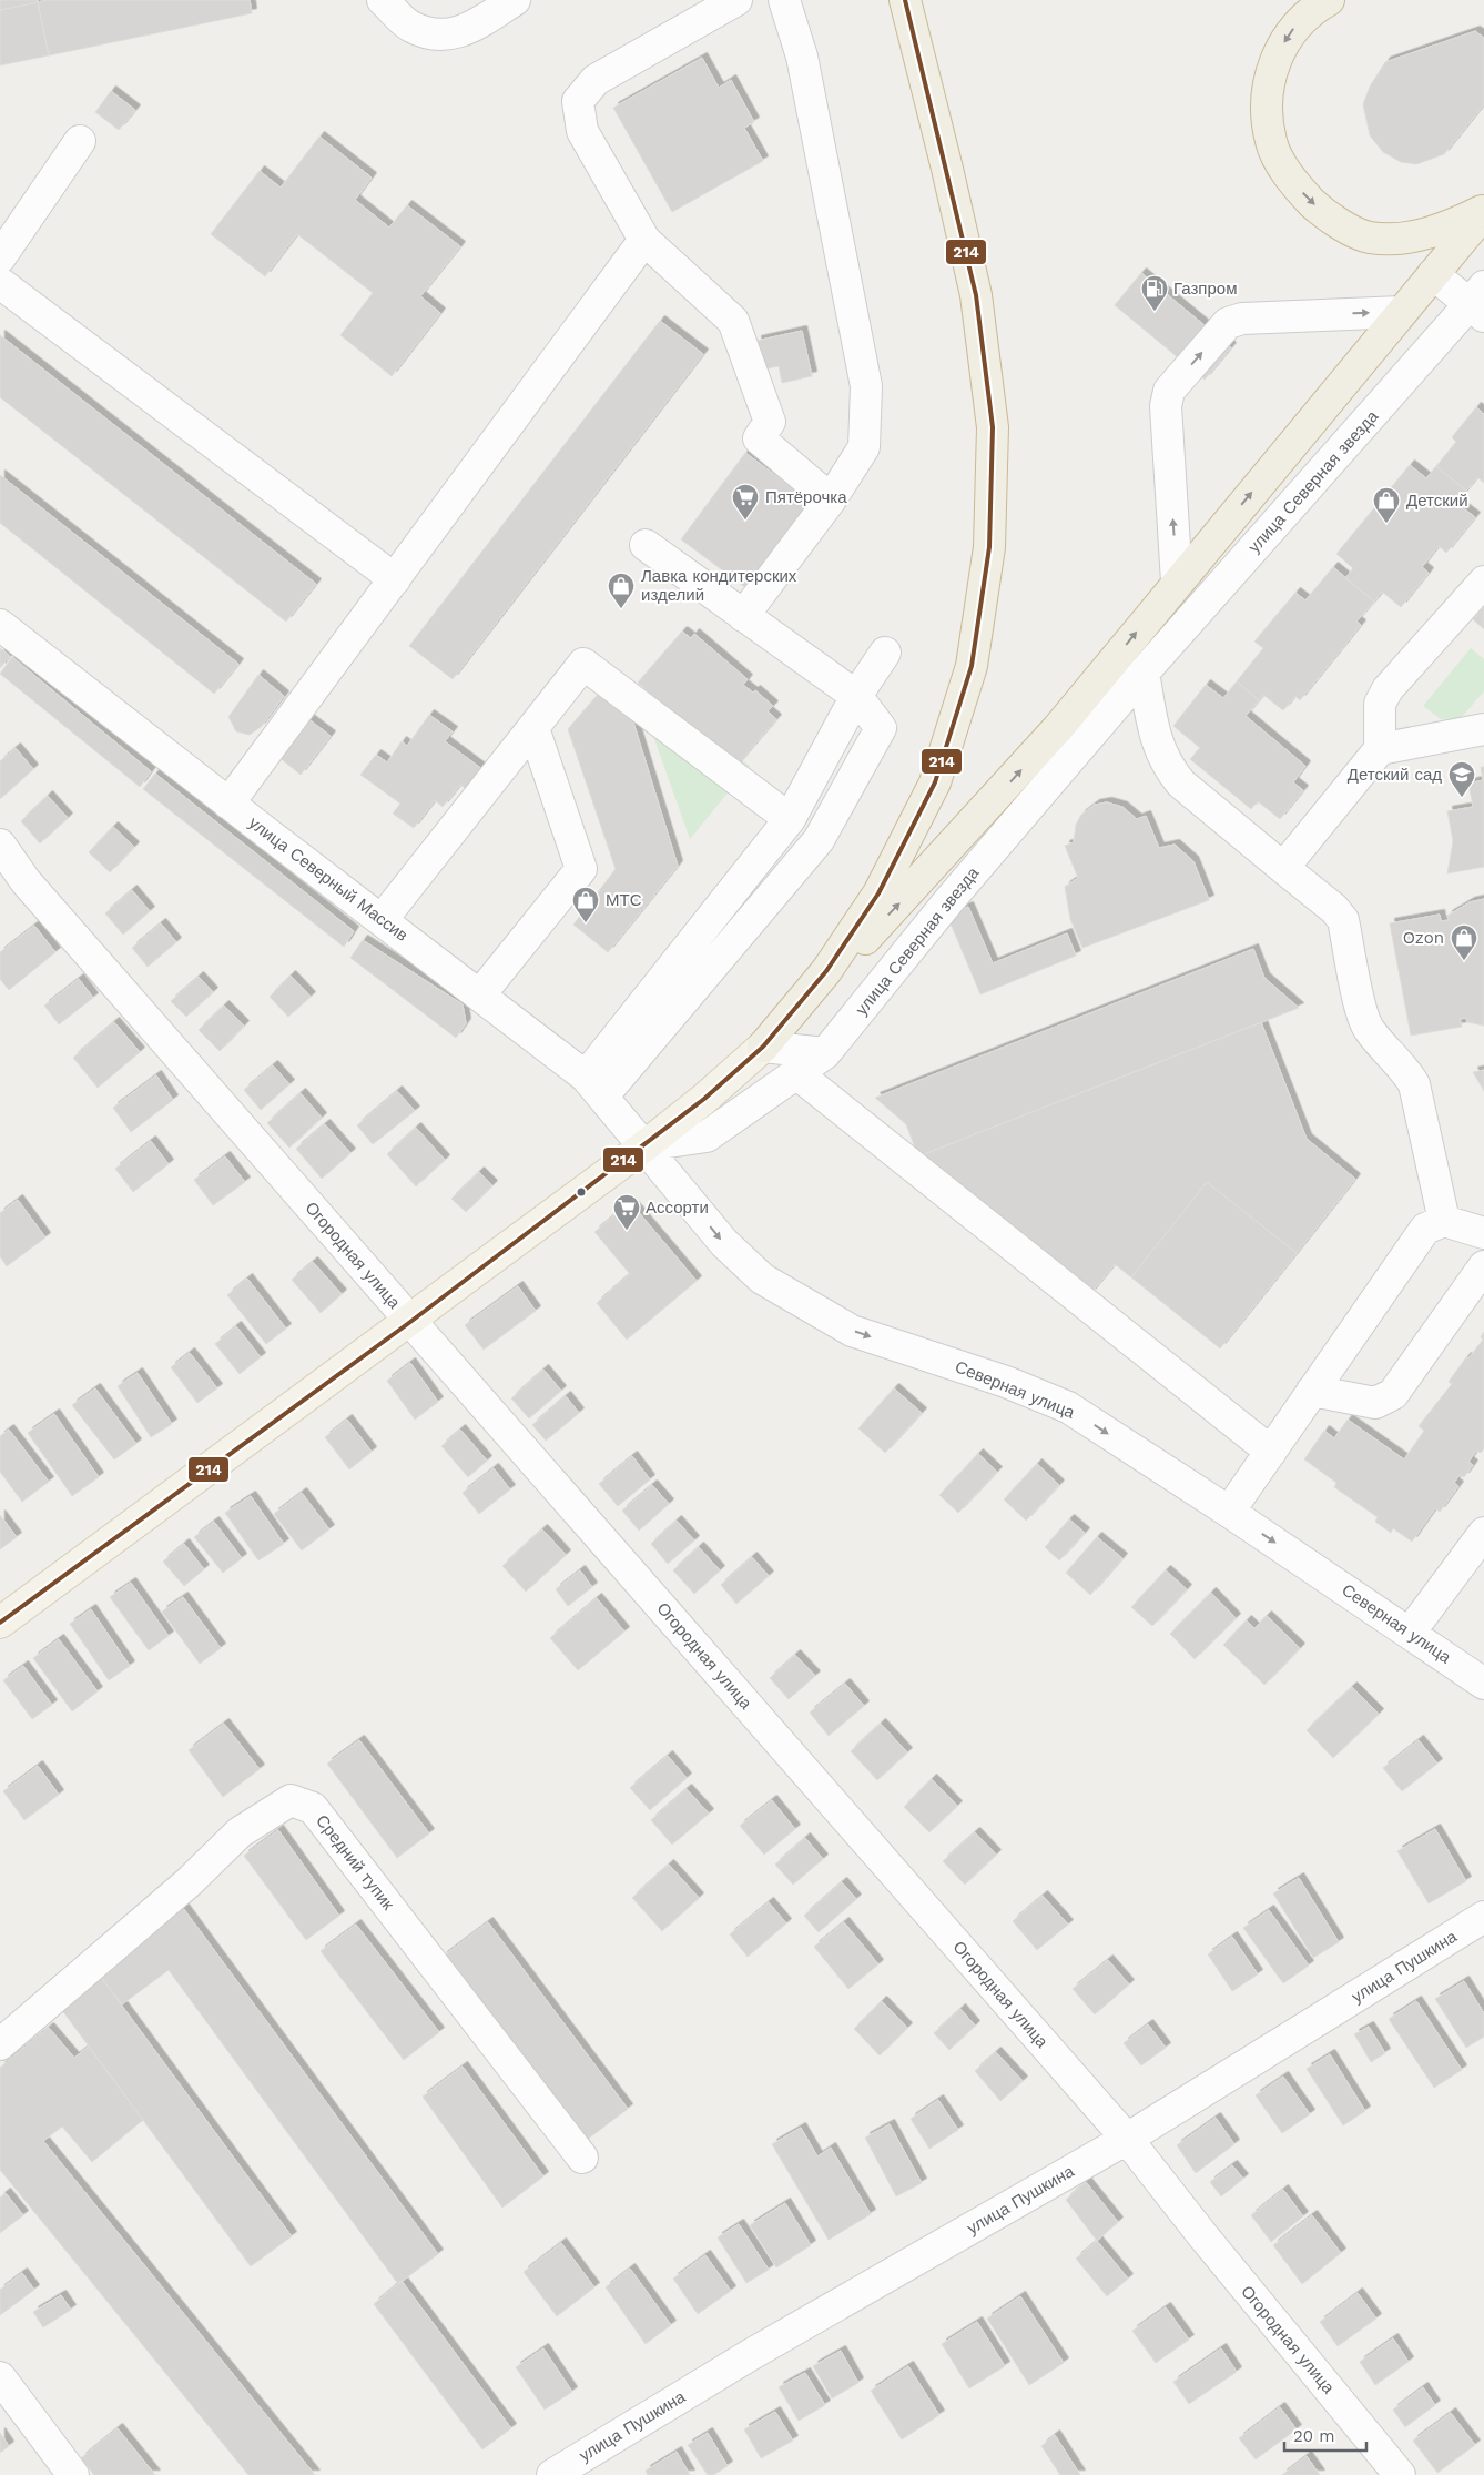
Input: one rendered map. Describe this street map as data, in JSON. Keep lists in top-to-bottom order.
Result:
{
  "streets": {
    "street": [
      "улица Северная звезда",
      "улица Северный Массив",
      "Огородная улица",
      "Северная улица",
      "Средний тупик",
      "улица Пушкина"
    ]
  },
  "crossings": [
    ["улица Северная звезда", "улица Северный Массив"],
    ["улица Северная звезда", "Северная улица"],
    ["улица Северный Массив", "Северная улица"],
    ["Огородная улица", "улица Пушкина"]
  ],
  "places": {
    "fuel station": ["Газпром"],
    "supermarket": ["Пятёрочка", "Ассорти"],
    "shop": [
      "Детский",
      "Лавка кондитерских изделий",
      "МТС",
      "Ozon"
    ],
    "school or university": ["Детский сад"]
  },
  "lines": ["transit line 214"],
  "scale_bar": "20 m"
}
